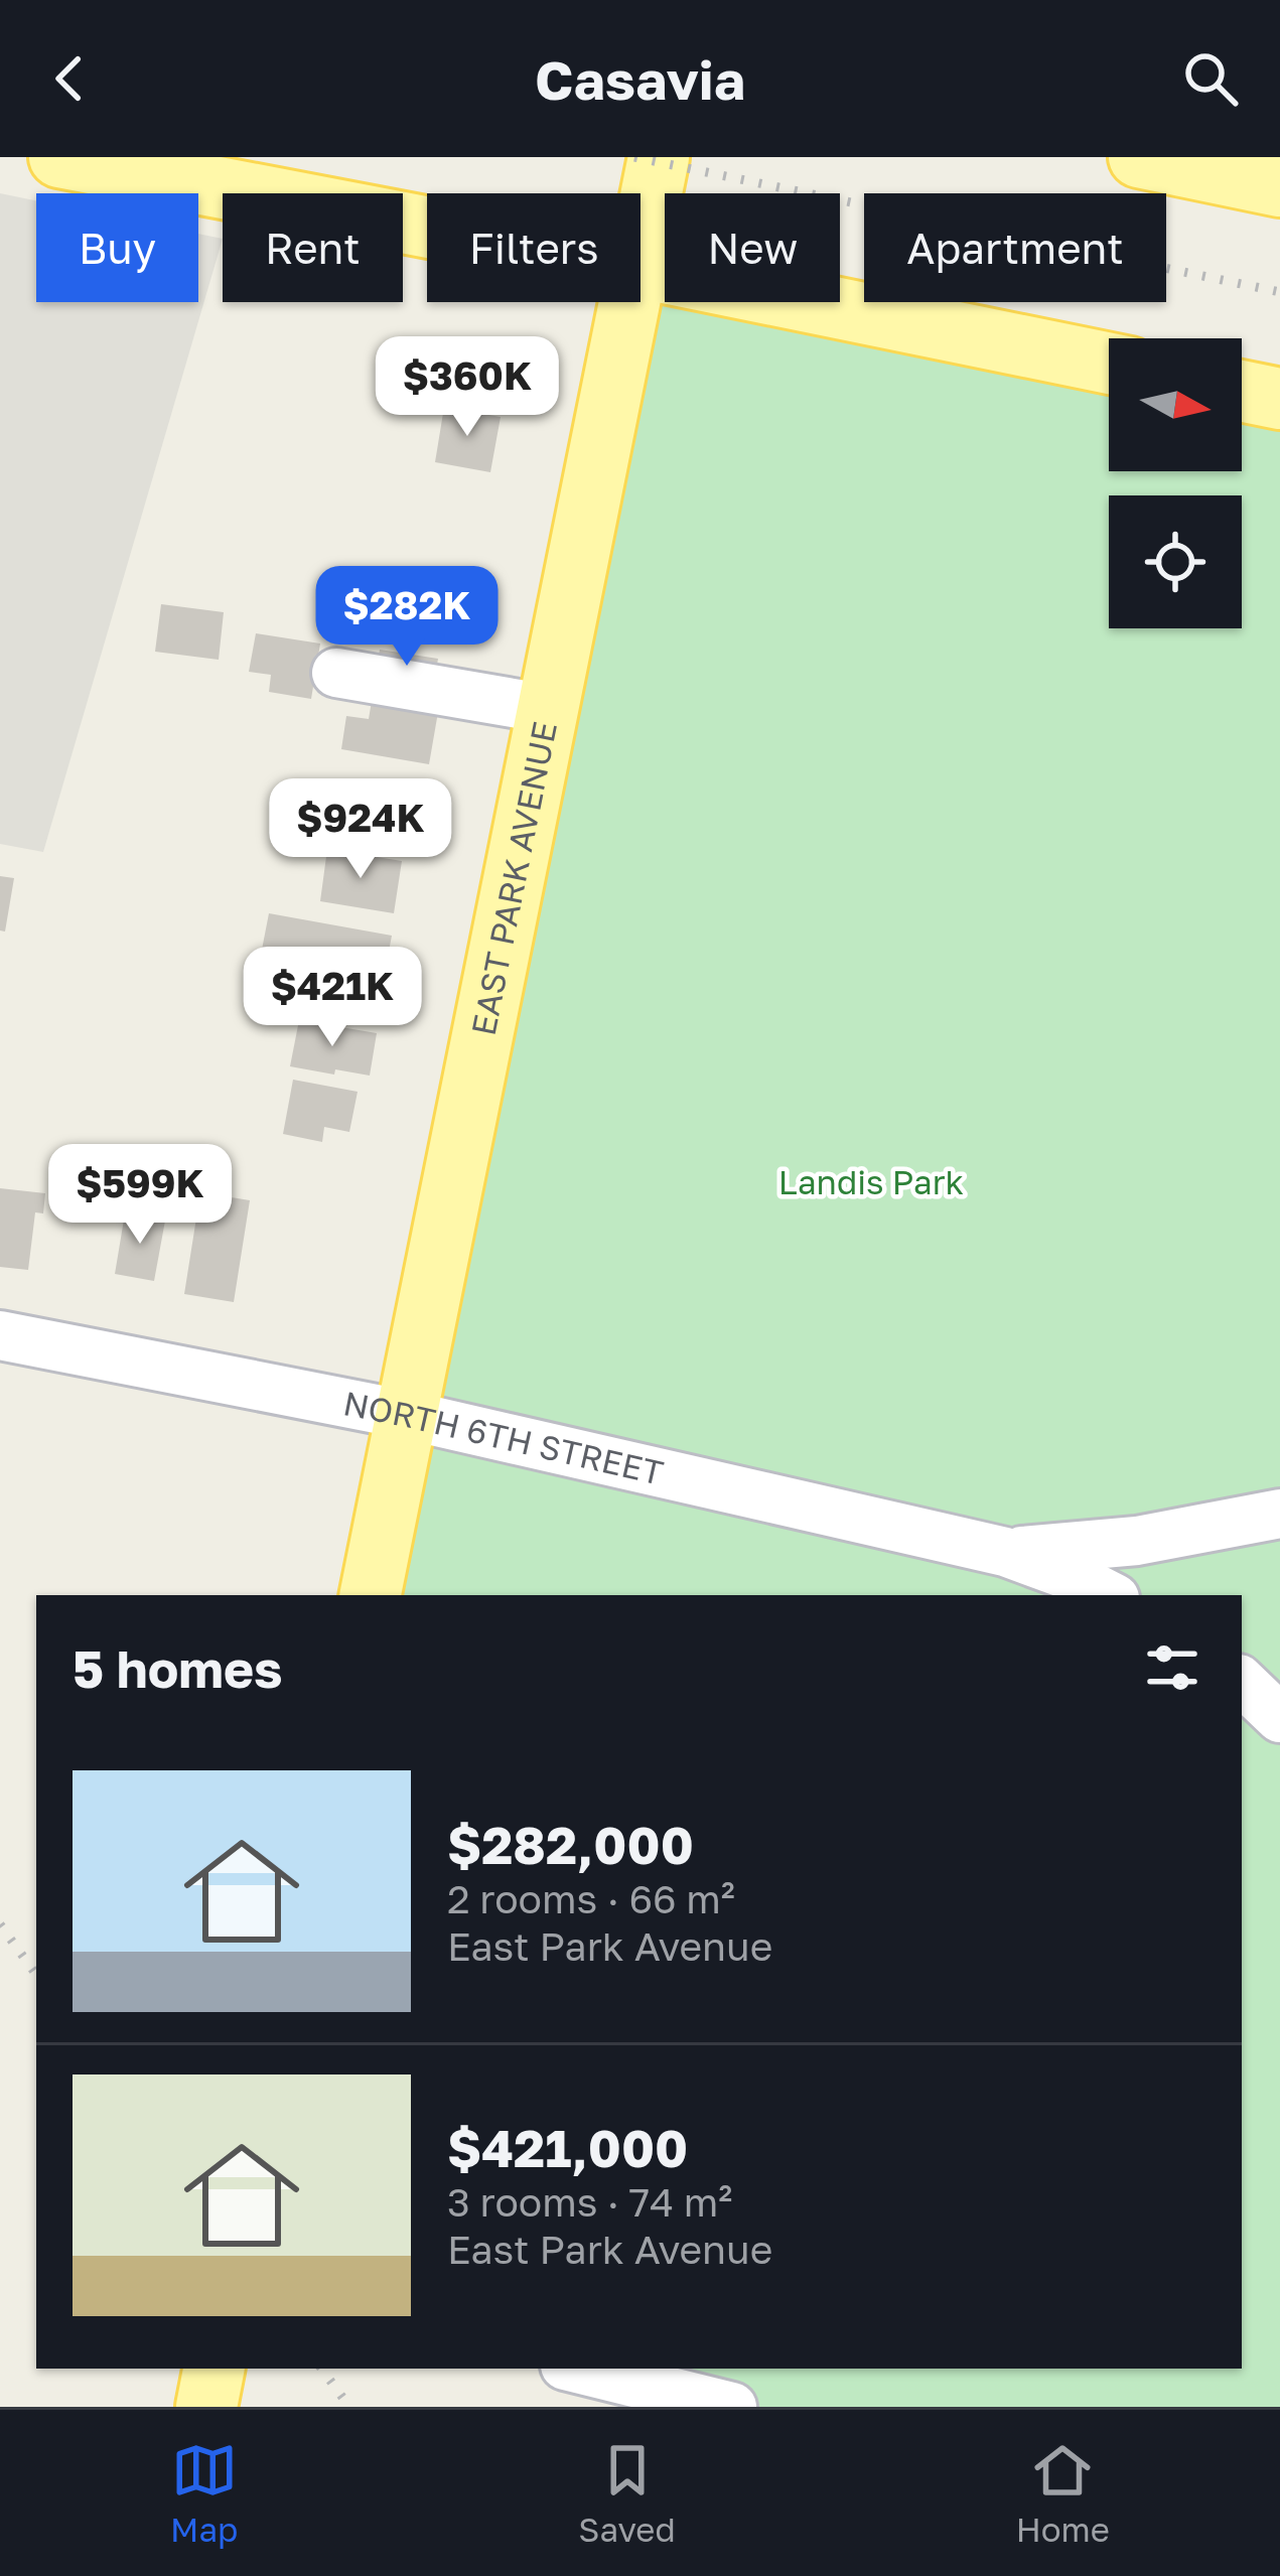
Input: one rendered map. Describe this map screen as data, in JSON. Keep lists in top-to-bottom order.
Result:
{
  "streets": {
    "main road": ["EAST PARK AVENUE"],
    "street": ["NORTH 6TH STREET"]
  },
  "crossings": [
    ["EAST PARK AVENUE", "NORTH 6TH STREET"]
  ],
  "parks": ["Landis Park"],
  "north": "right",
  "page": {
    "header": "Casavia",
    "chip": [
      "Buy",
      "Rent",
      "Filters",
      "New",
      "Apartment"
    ],
    "price": [
      "$360K",
      "$282K",
      "$924K",
      "$421K",
      "$599K"
    ],
    "heading": "5 homes",
    "list": [
      {
        "name": "$282,000",
        "note": "2 rooms · 66 m² · East Park Avenue"
      },
      {
        "name": "$421,000",
        "note": "3 rooms · 74 m² · East Park Avenue"
      }
    ],
    "tabs": ["Map", "Saved", "Home"]
  }
}
